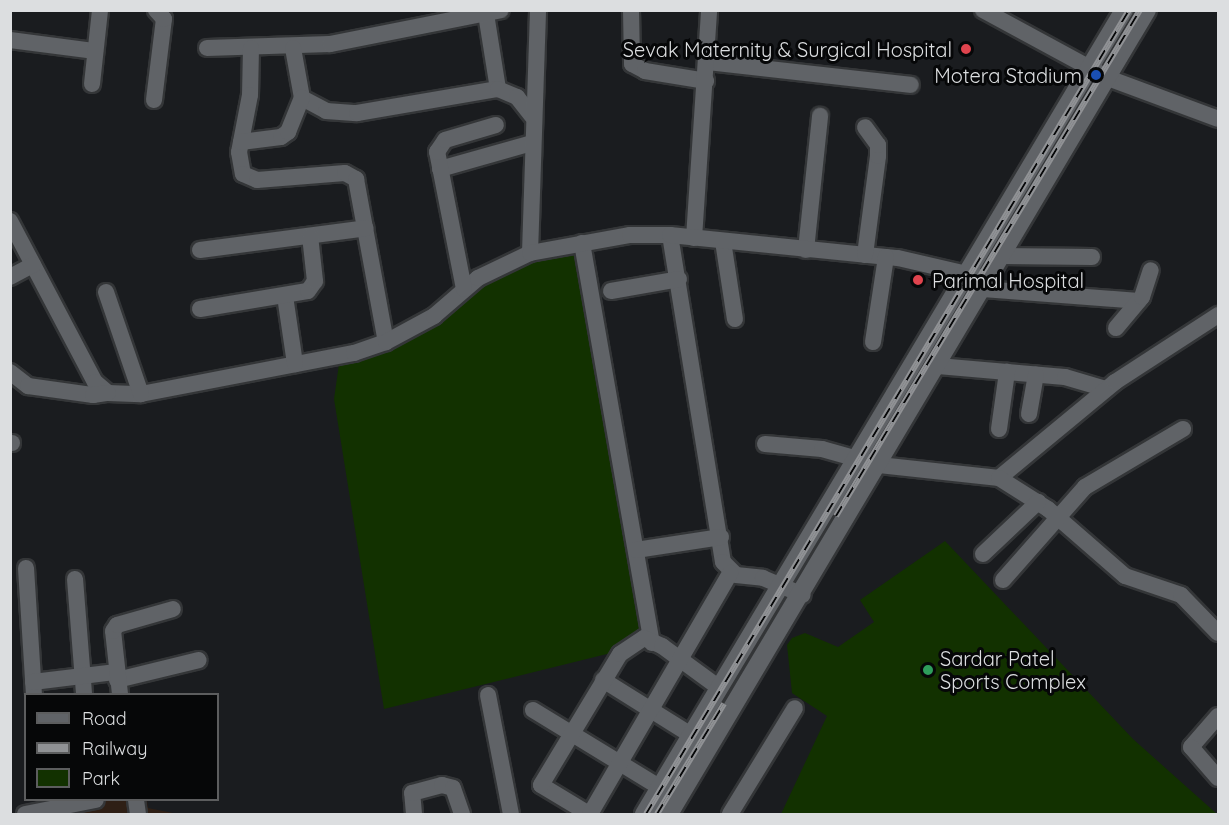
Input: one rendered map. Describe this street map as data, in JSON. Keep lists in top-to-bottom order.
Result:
{
  "places": [
    "Sevak Maternity & Surgical Hospital",
    "Motera Stadium",
    "Parimal Hospital",
    "Sardar Patel Sports Complex"
  ],
  "legend": ["Road", "Railway", "Park"]
}
